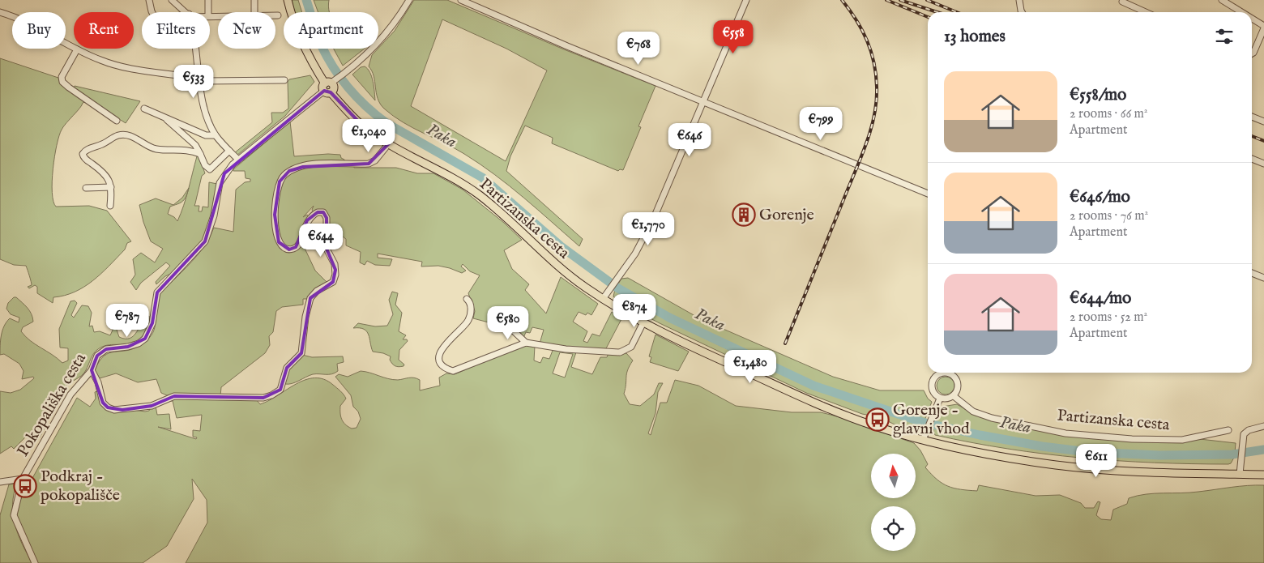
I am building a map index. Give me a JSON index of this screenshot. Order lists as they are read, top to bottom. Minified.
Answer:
{"streets":{"main road":["Partizanska cesta"],"street":["Pokopališka cesta"]},"water":["Paka"],"places":{"building":["Gorenje"],"bus stop":["Gorenje - glavni vhod","Podkraj - pokopališče"]},"north":"top","page":{"chip":["Buy","Rent","Filters","New","Apartment"],"heading":"13 homes","price":["€558","€768","€533","€799","€1,040","€646","€1,770","€644","€874","€787","€580","€1,480","€611"],"list":[{"name":"€558/mo","note":"2 rooms · 66 m² · Apartment"},{"name":"€646/mo","note":"2 rooms · 76 m² · Apartment"},{"name":"€644/mo","note":"2 rooms · 52 m² · Apartment"}]}}
